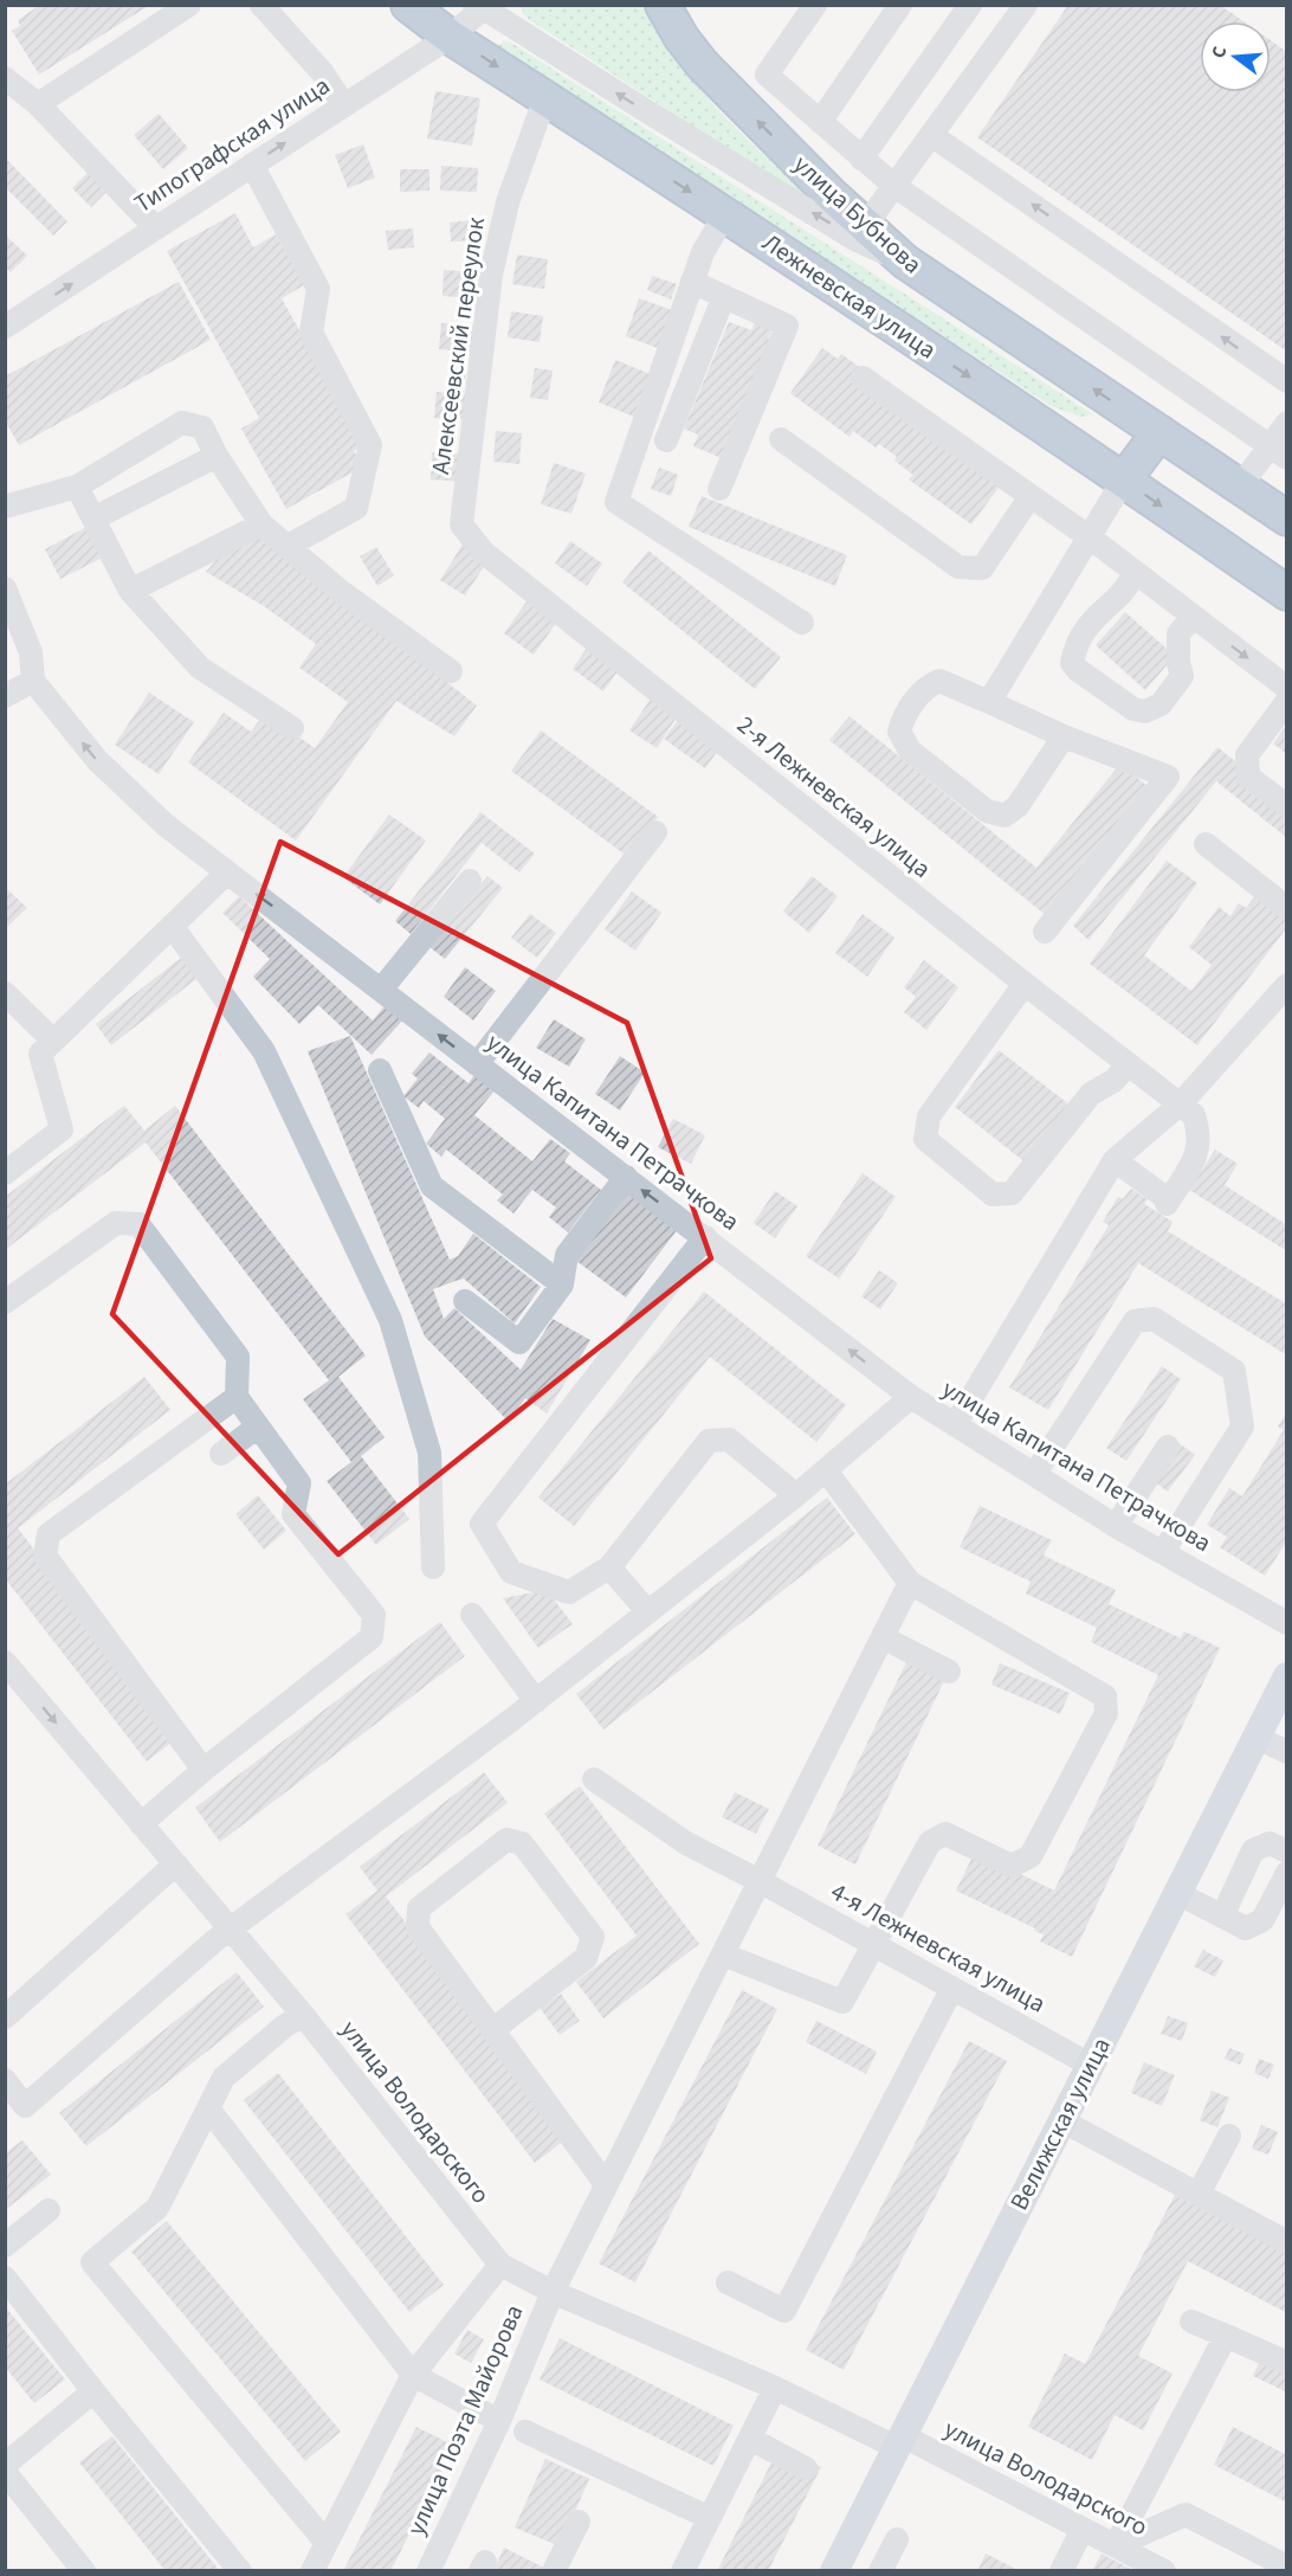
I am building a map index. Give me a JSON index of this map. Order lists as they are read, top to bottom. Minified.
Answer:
{"streets":{"highway":["улица Бубнова","Лежневская улица"],"main road":["Велижская улица"],"street":["Типографская улица","Алексеевский переулок","2-я Лежневская улица","улица Капитана Петрачкова","4-я Лежневская улица","улица Володарского","улица Поэта Майорова"]},"crossings":[["Типографская улица","Лежневская улица"],["улица Бубнова","Лежневская улица"],["Лежневская улица","Алексеевский переулок"],["Алексеевский переулок","2-я Лежневская улица"],["4-я Лежневская улица","Велижская улица"],["4-я Лежневская улица","улица Поэта Майорова"],["улица Володарского","Велижская улица"],["улица Володарского","улица Поэта Майорова"]],"one_way":["Типографская улица","улица Бубнова"],"north":"left"}
